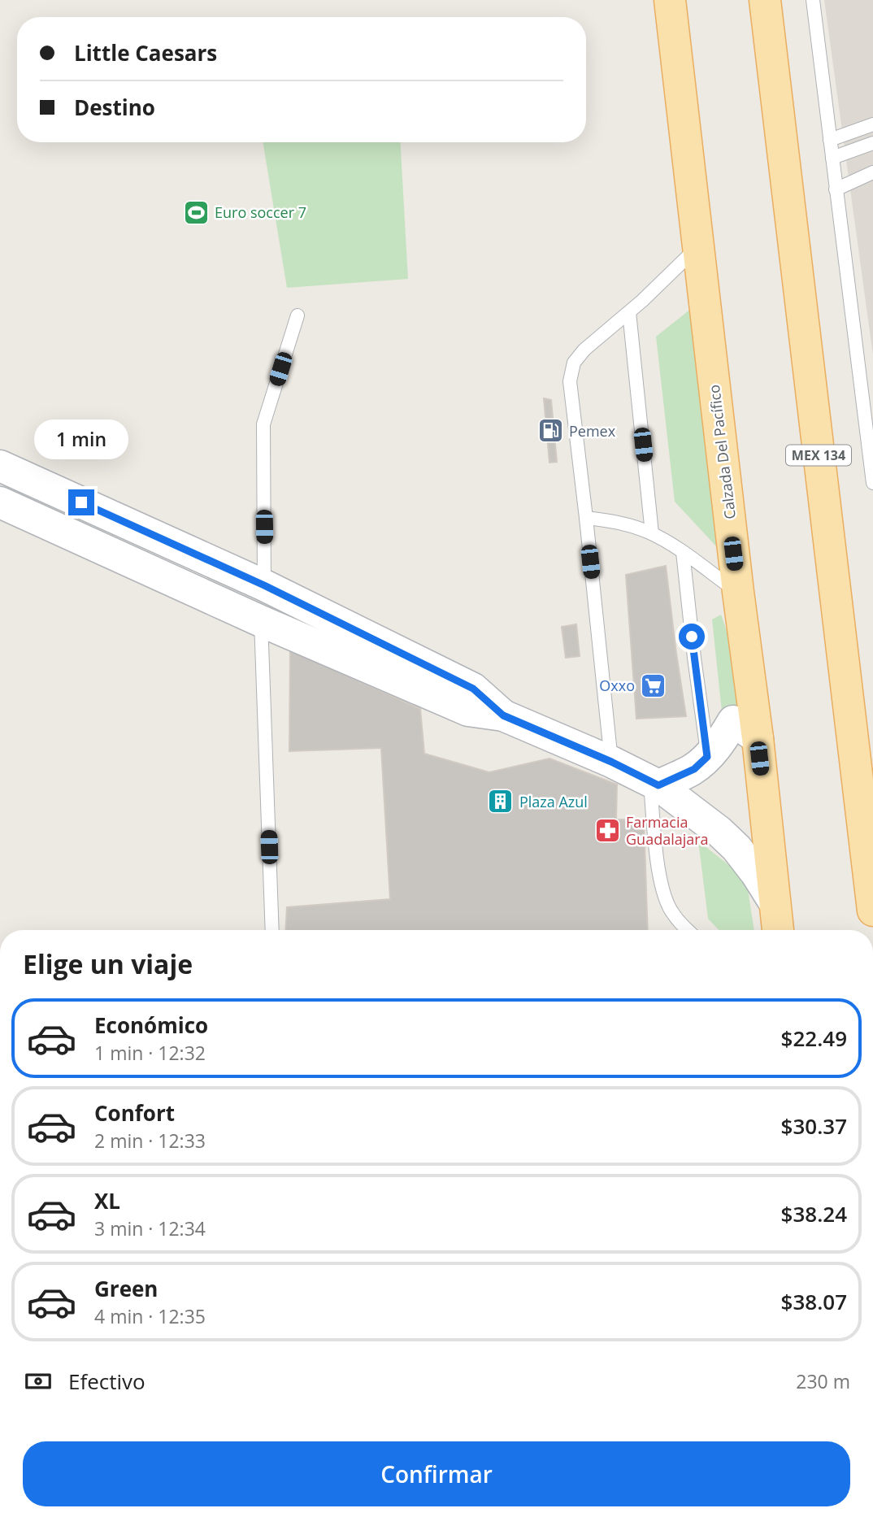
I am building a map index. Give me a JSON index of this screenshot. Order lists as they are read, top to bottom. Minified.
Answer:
{"streets":{"main road":["Calzada Del Pacífico","MEX 134"]},"places":{"sports":["Euro soccer 7"],"fuel station":["Pemex"],"supermarket":["Oxxo"],"building":["Plaza Azul"],"pharmacy":["Farmacia Guadalajara"]},"page":{"banner":["Little Caesars","Destino"],"bubble":"1 min","heading":"Elige un viaje","list":[{"name":"Económico","note":"1 min · 12:32","value":"$22.49"},{"name":"Confort","note":"2 min · 12:33","value":"$30.37"},{"name":"XL","note":"3 min · 12:34","value":"$38.24"},{"name":"Green","note":"4 min · 12:35","value":"$38.07"}],"pay":["Efectivo","230 m"],"buttons":"Confirmar"}}
